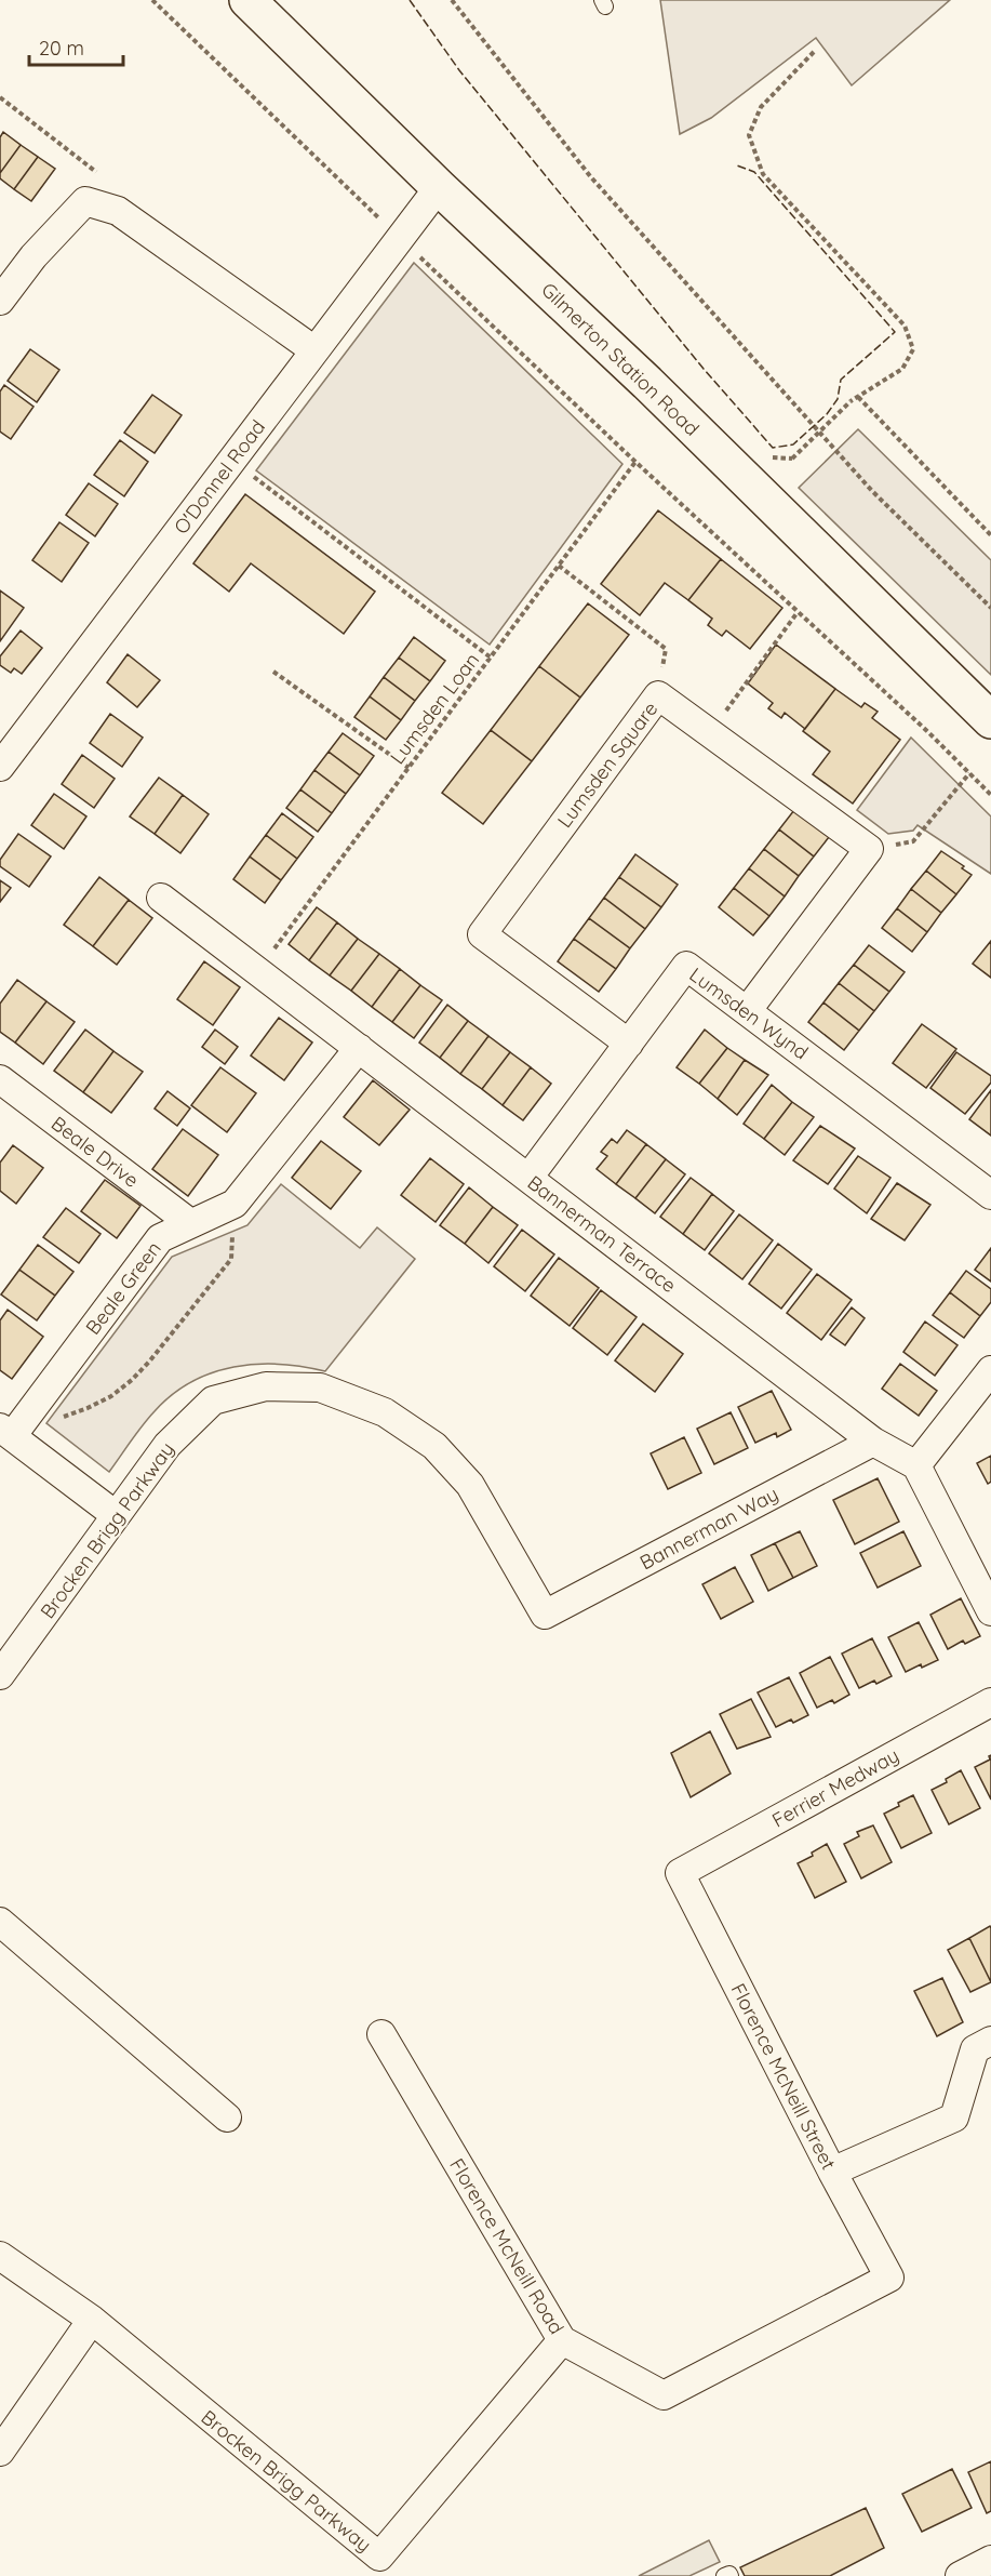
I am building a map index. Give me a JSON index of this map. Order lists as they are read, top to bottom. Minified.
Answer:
{"streets":{"street":["Gilmerton Station Road","O'Donnel Road","Lumsden Square","Lumsden Wynd","Beale Drive","Bannerman Terrace","Beale Green","Bannerman Way","Brocken Brigg Parkway","Ferrier Medway","Florence McNeill Street","Florence McNeill Road"],"path":["Lumsden Loan"]},"crossings":[["Gilmerton Station Road","O'Donnel Road"],["Lumsden Loan","Bannerman Terrace"],["Lumsden Square","Lumsden Wynd"],["Lumsden Wynd","Bannerman Terrace"],["Beale Drive","Beale Green"],["Bannerman Terrace","Beale Green"],["Bannerman Terrace","Bannerman Way"],["Bannerman Way","Brocken Brigg Parkway"],["Brocken Brigg Parkway","Florence McNeill Road"],["Ferrier Medway","Florence McNeill Street"],["Florence McNeill Street","Florence McNeill Road"]],"scale_bar":"20 m"}
